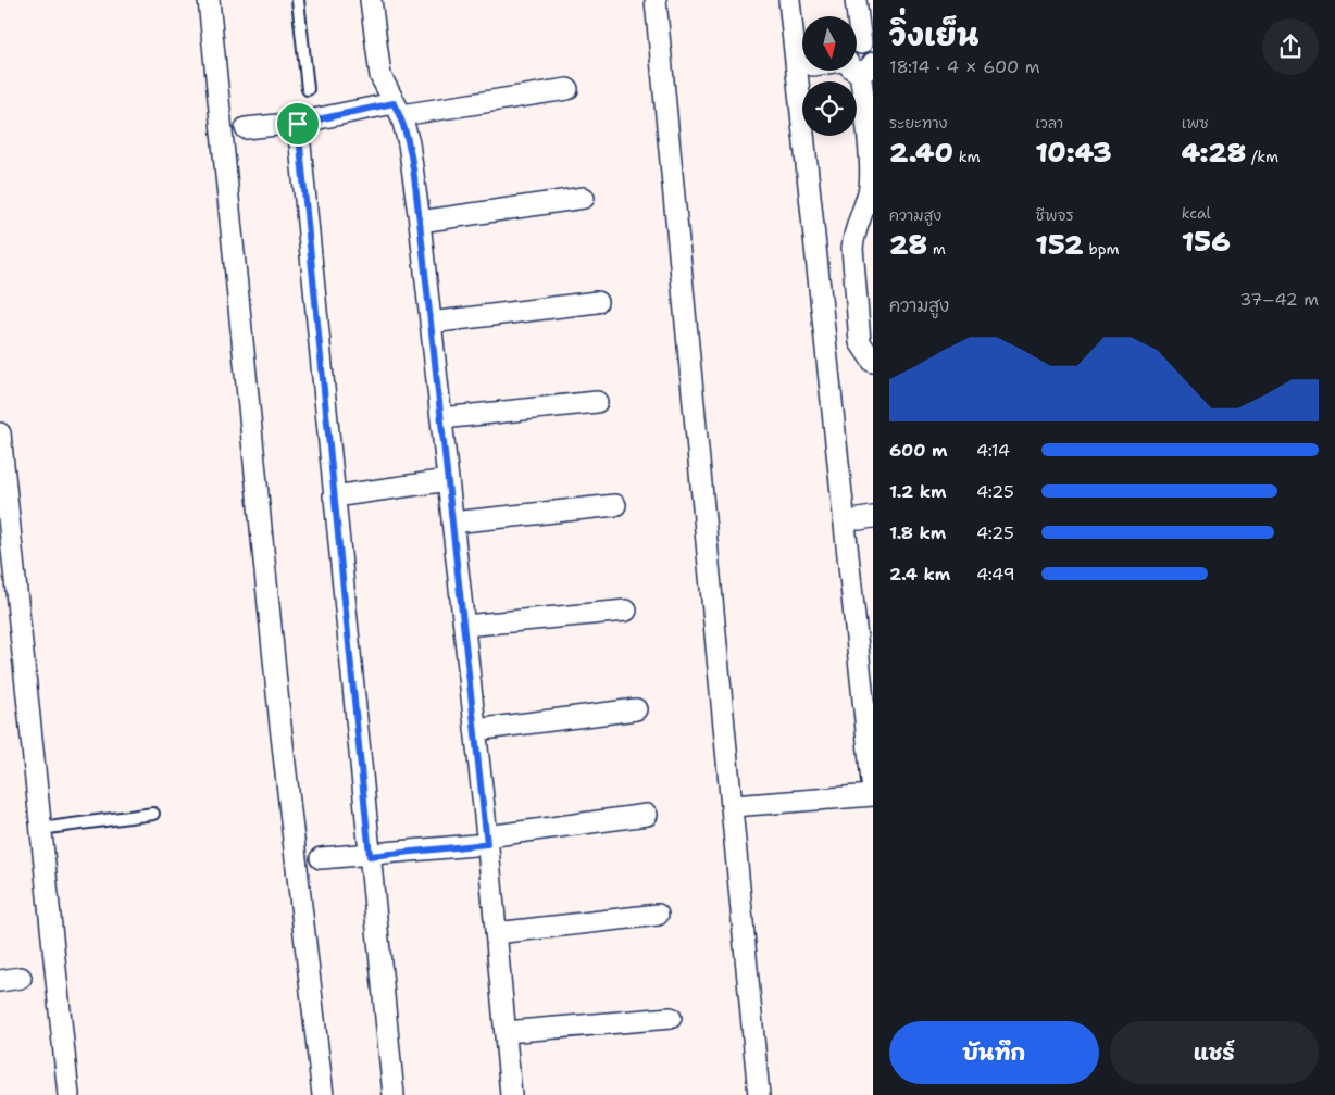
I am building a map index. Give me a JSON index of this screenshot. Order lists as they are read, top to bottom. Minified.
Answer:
{"north":"bottom","page":{"heading":["วิ่งเย็น","18:14 · 4 × 600 m"],"stats":[["ระยะทาง","2.40 km"],["เวลา","10:43"],["เพซ","4:28 /km"],["ความสูง","28 m"],["ชีพจร","152 bpm"],["kcal","156"]],"chart":["ความสูง","37–42 m"],"list":[{"name":"600 m","note":"4:14"},{"name":"1.2 km","note":"4:25"},{"name":"1.8 km","note":"4:25"},{"name":"2.4 km","note":"4:49"}],"buttons":["บันทึก","แชร์"]}}
